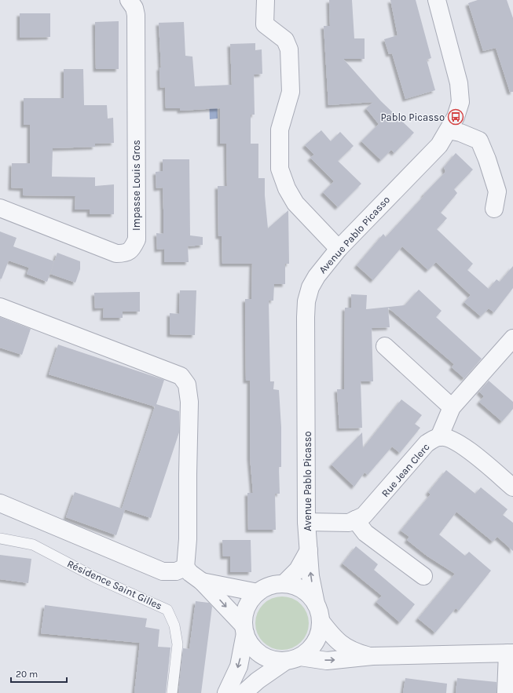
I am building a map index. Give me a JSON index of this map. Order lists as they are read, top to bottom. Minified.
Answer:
{"streets":{"street":["Impasse Louis Gros","Avenue Pablo Picasso","Rue Jean Clerc"],"lane":["Résidence Saint Gilles"]},"crossings":[["Avenue Pablo Picasso","Rue Jean Clerc"]],"places":{"bus stop":["Pablo Picasso"]},"scale_bar":"20 m"}
